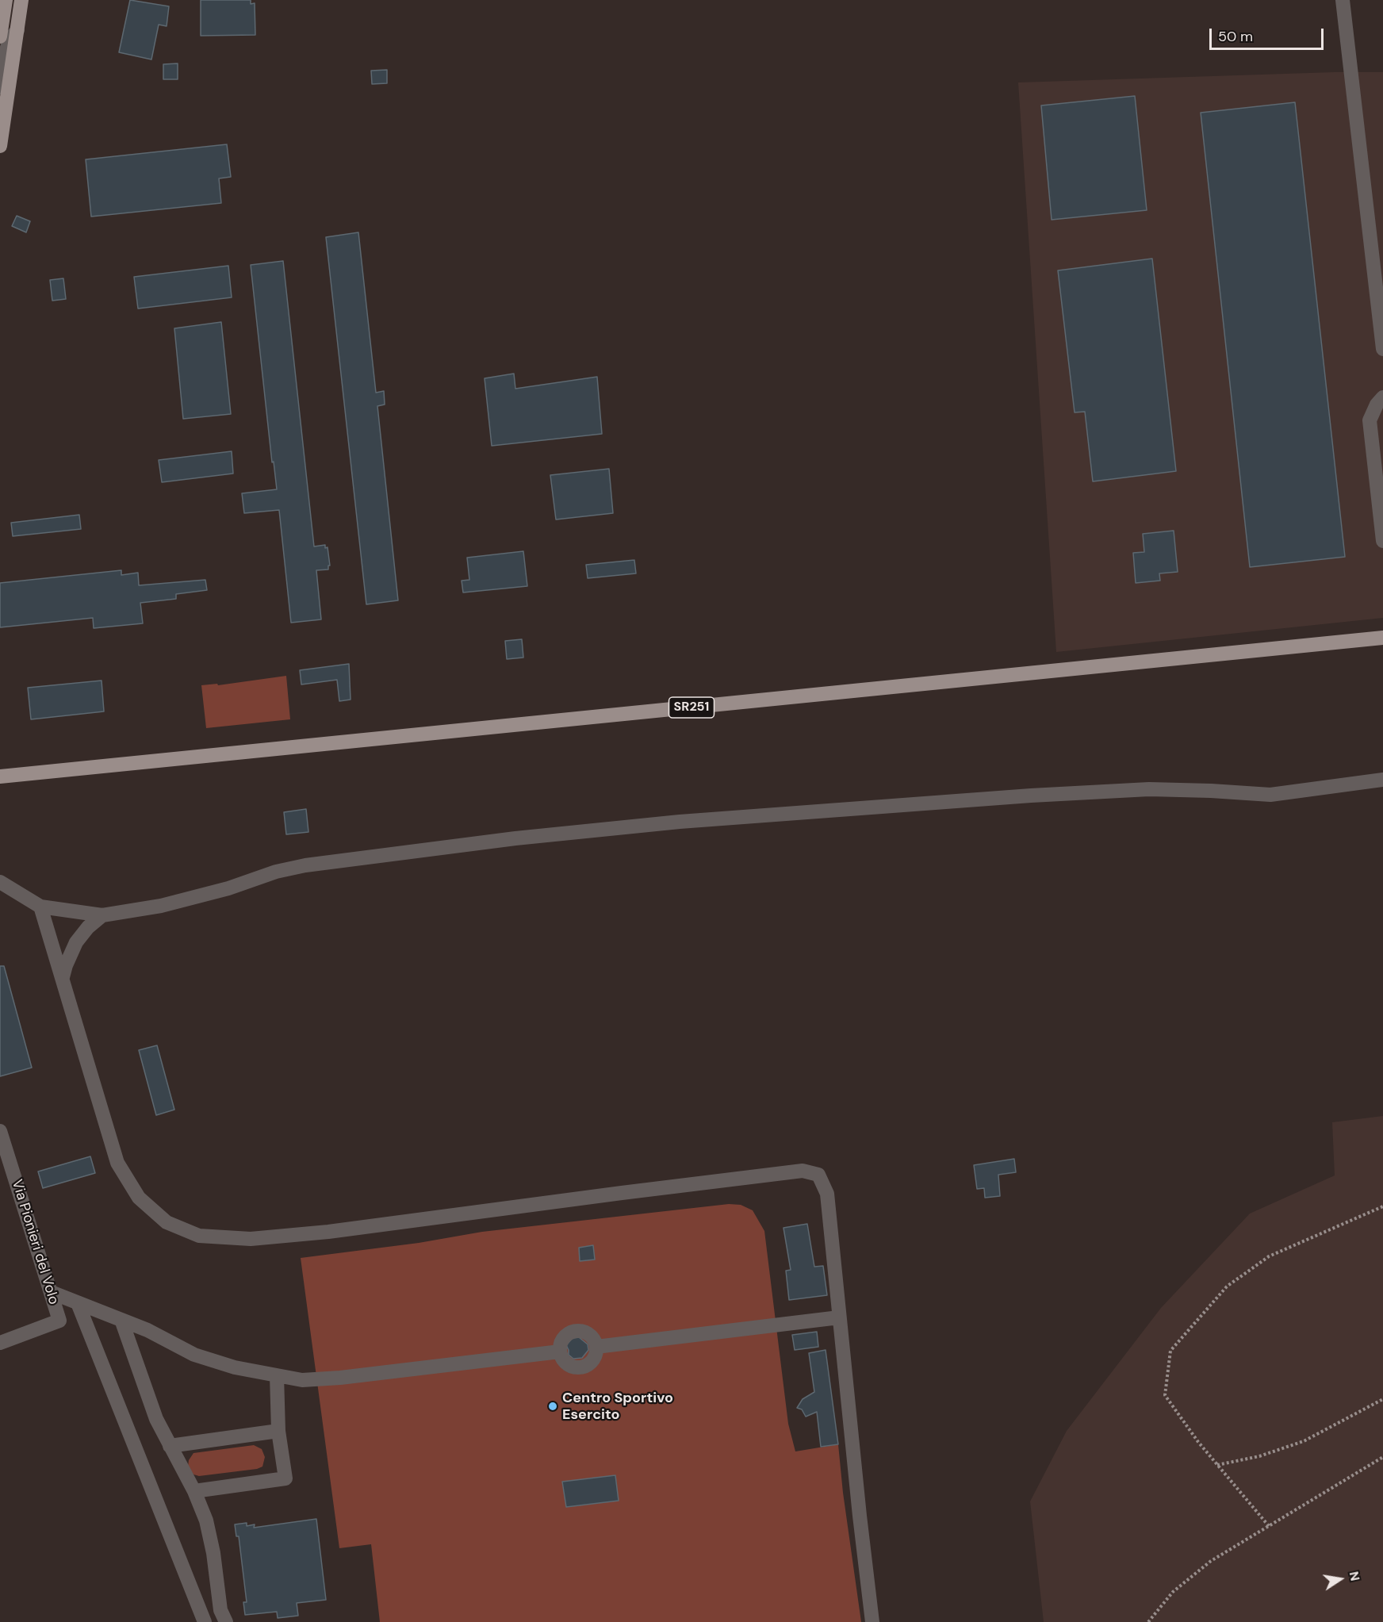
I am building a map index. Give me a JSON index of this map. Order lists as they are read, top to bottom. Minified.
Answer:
{"streets":{"main road":["SR251"],"street":["Via Pionieri del Volo"]},"places":["Centro Sportivo Esercito"],"scale_bar":"50 m","north":"right"}
